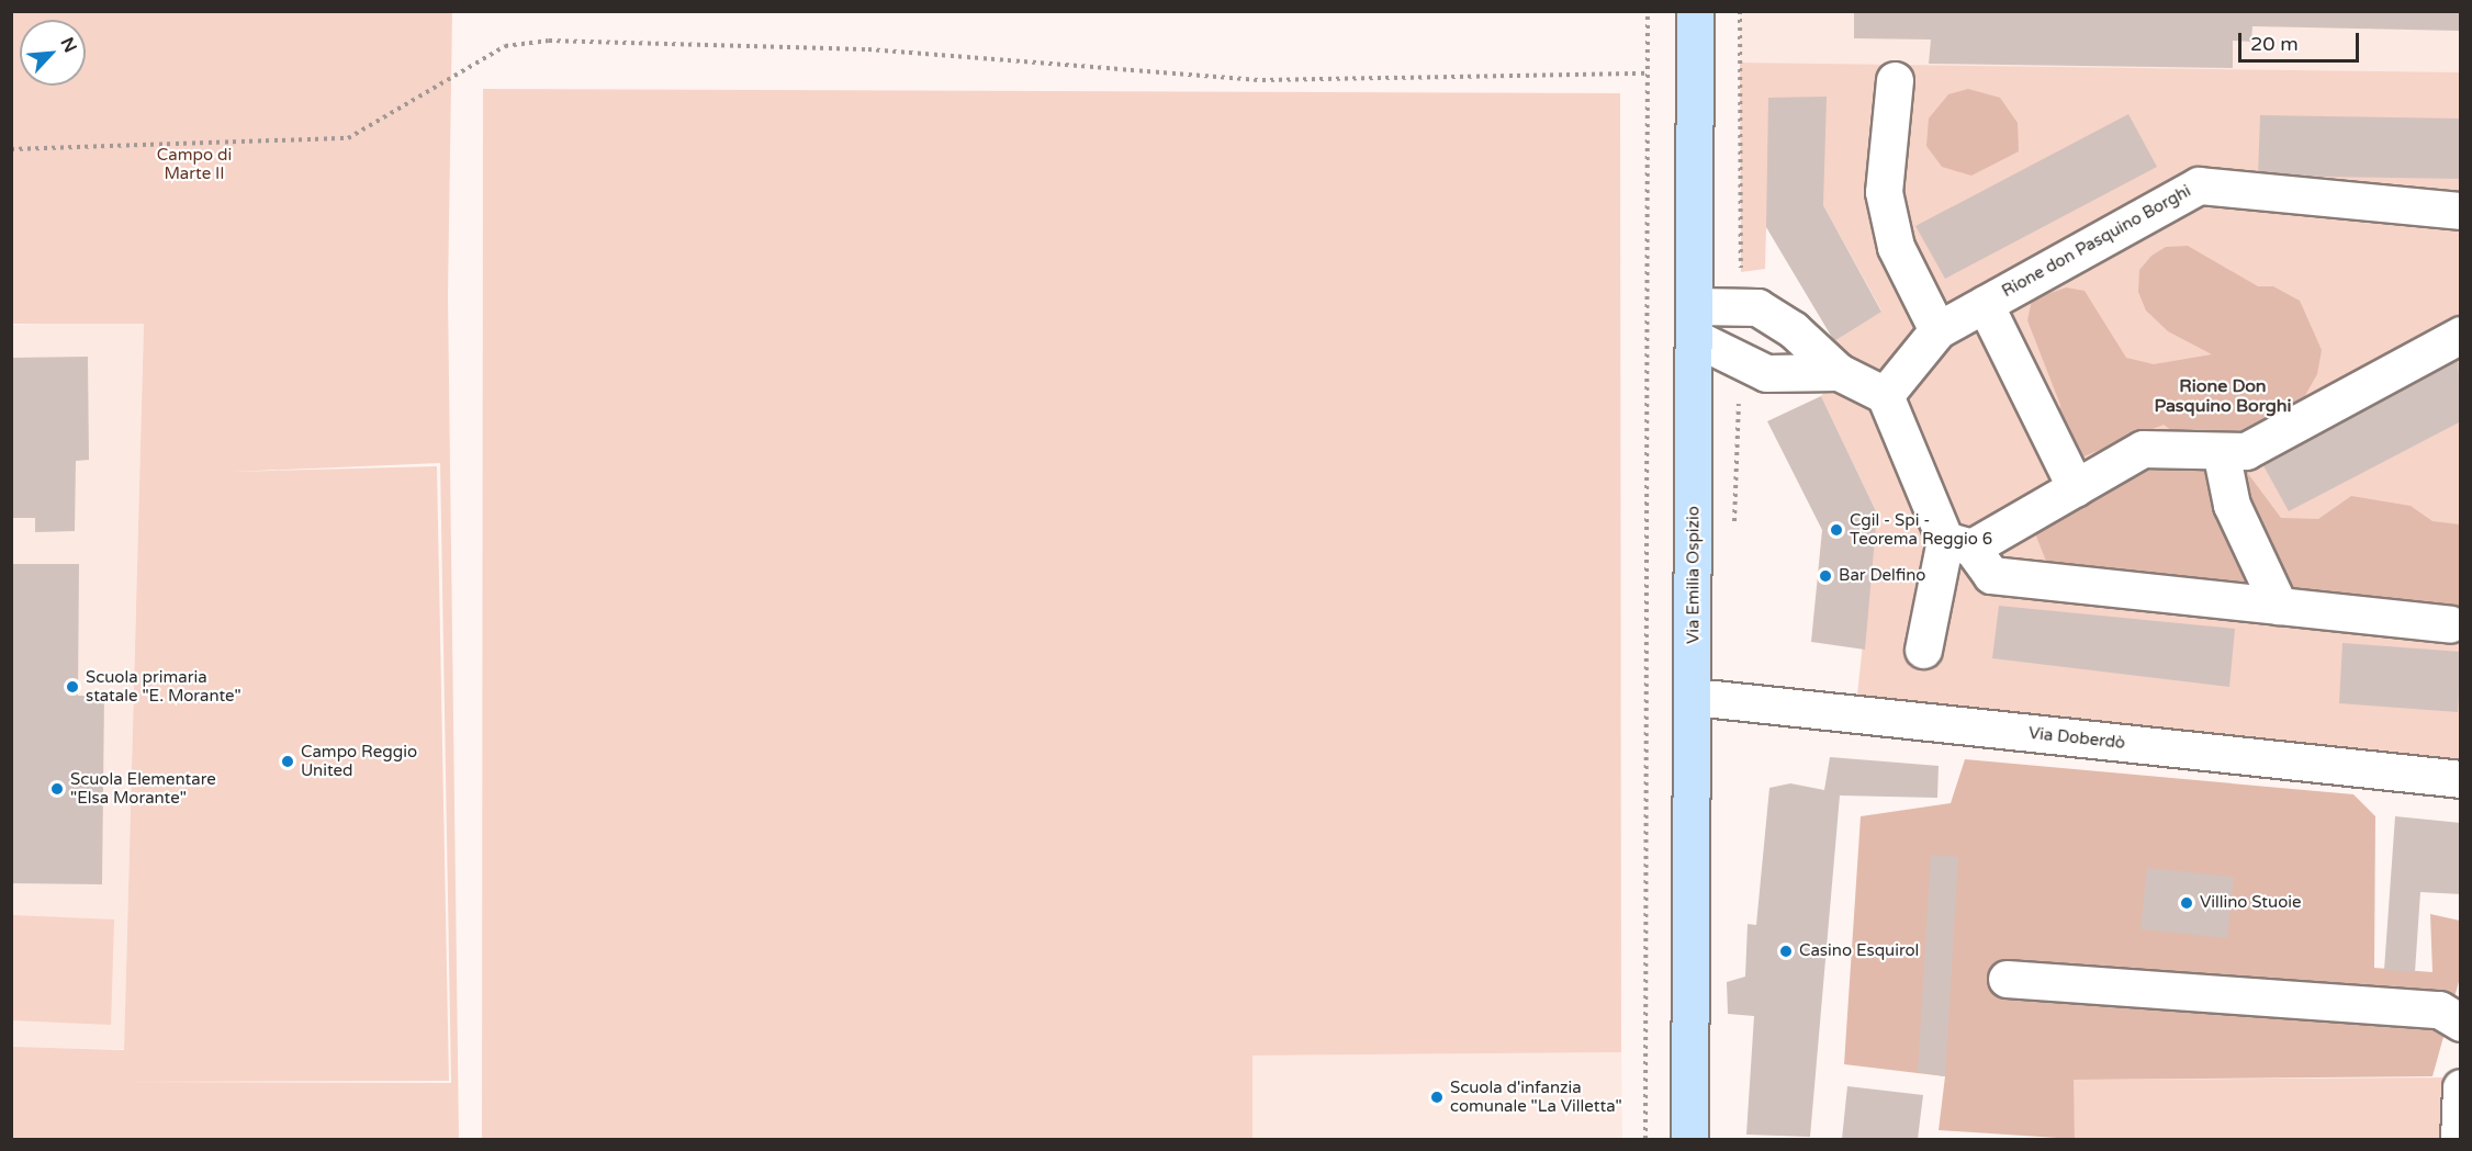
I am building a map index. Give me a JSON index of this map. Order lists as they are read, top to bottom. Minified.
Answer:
{"streets":{"main road":["Via Emilia Ospizio"],"street":["Rione don Pasquino Borghi","Via Doberdò"]},"crossings":[["Via Emilia Ospizio","Via Doberdò"]],"districts":["Rione Don Pasquino Borghi"],"parks":["Campo di Marte II"],"places":["Cgil - Spi - Teorema Reggio 6","Bar Delfino","Scuola primaria statale \"E. Morante\"","Campo Reggio United","Scuola Elementare \"Elsa Morante\"","Villino Stuoie","Casino Esquirol","Scuola d'infanzia comunale \"La Villetta\""],"scale_bar":"20 m","north":"top right"}
